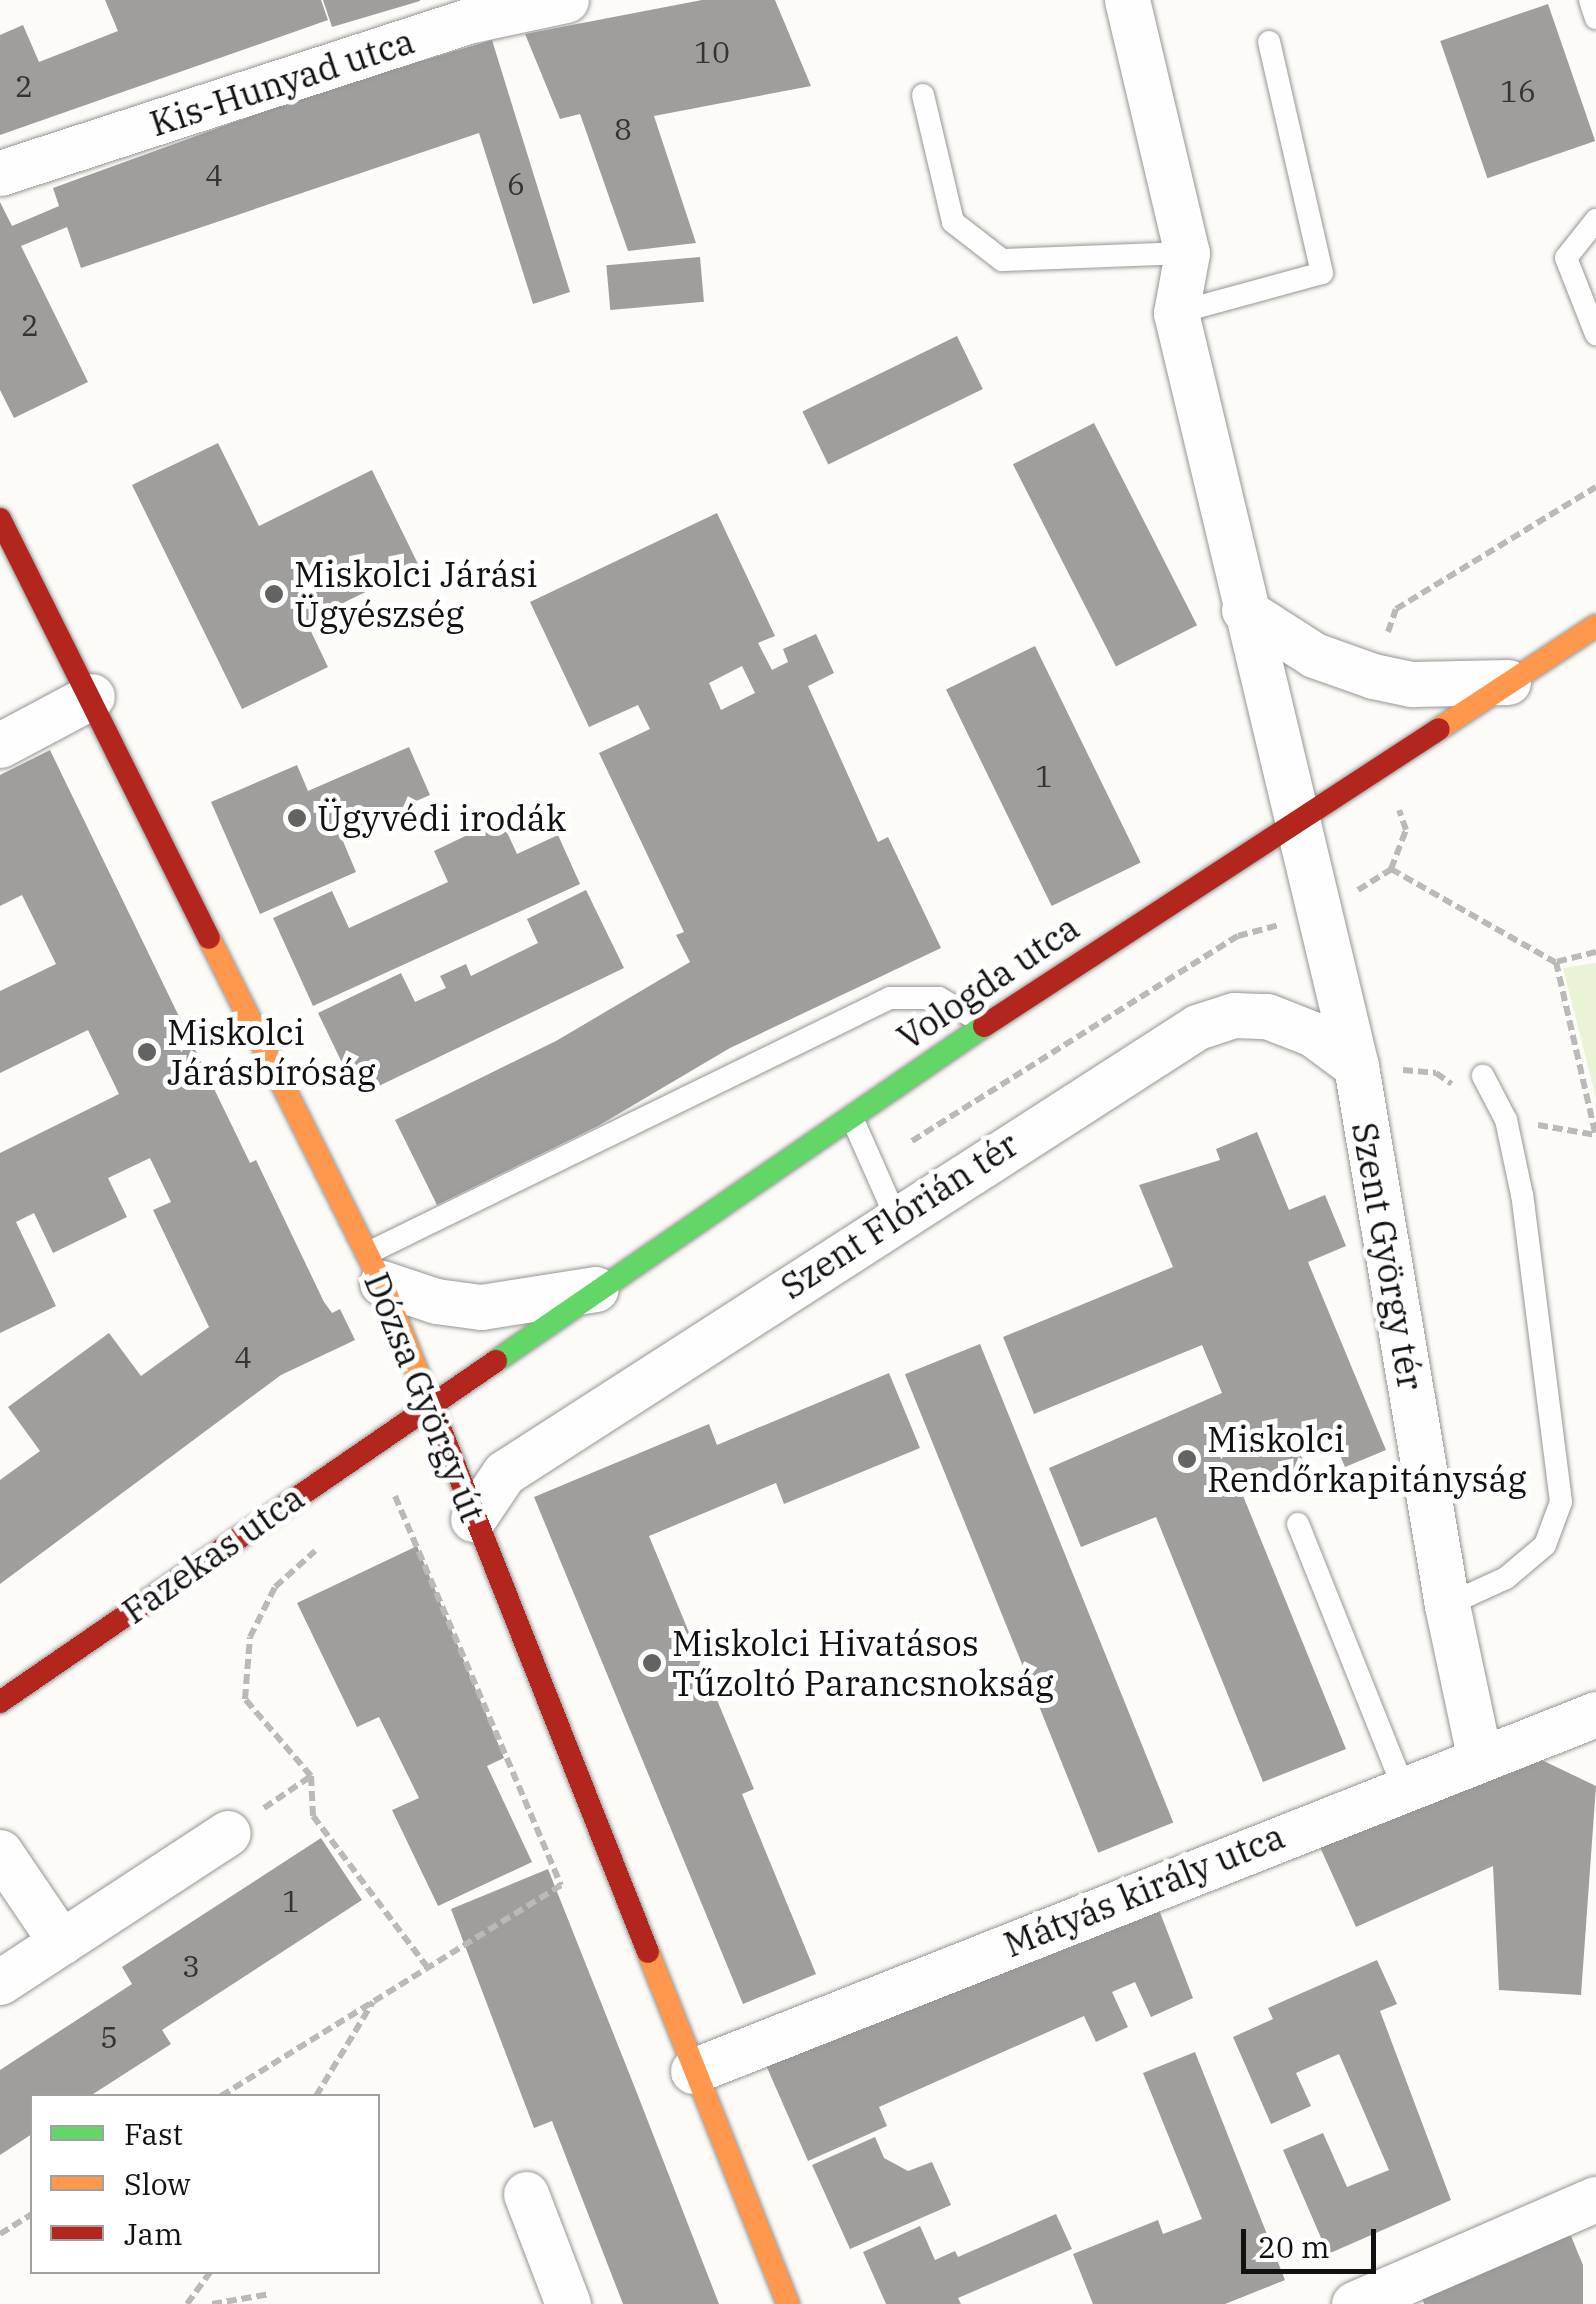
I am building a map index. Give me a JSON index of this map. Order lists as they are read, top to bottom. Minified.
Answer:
{"streets":{"street":["Kis-Hunyad utca","Vologda utca","Szent Flórián tér","Szent György tér","Dózsa György út","Fazekas utca","Mátyás király utca"]},"crossings":[["Vologda utca","Szent György tér"],["Vologda utca","Dózsa György út"],["Vologda utca","Fazekas utca"],["Szent Flórián tér","Szent György tér"],["Szent Flórián tér","Dózsa György út"],["Szent György tér","Mátyás király utca"],["Dózsa György út","Fazekas utca"],["Dózsa György út","Mátyás király utca"]],"places":["Miskolci Járási Ügyészség","Ügyvédi irodák","Miskolci Járásbíróság","Miskolci Rendőrkapitányság","Miskolci Hivatásos Tűzoltó Parancsnokság"],"house_numbers":["10","2","16","8","4","6","2","1","4","1","3","5"],"legend":["Fast","Slow","Jam"],"scale_bar":"20 m"}
